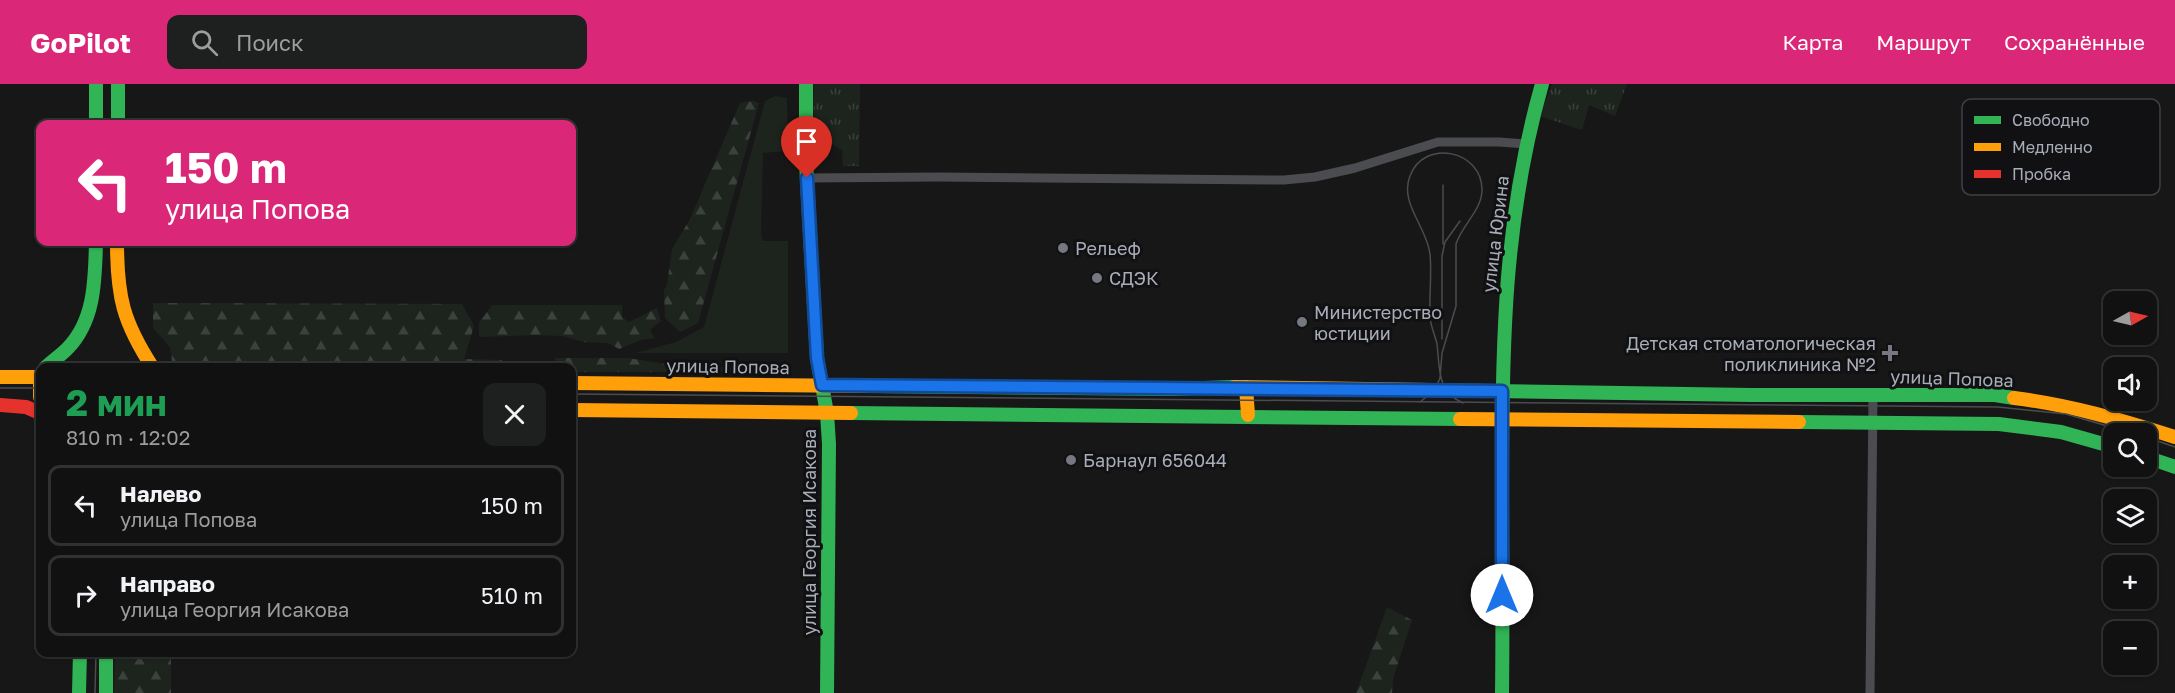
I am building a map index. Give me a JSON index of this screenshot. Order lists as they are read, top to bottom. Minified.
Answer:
{"streets":{"main road":["улица Юрина","улица Попова","улица Георгия Исакова"]},"crossings":[["улица Юрина","улица Попова"],["улица Попова","улица Георгия Исакова"]],"places":{"other":["Рельеф","СДЭК","Министерство юстиции","Барнаул 656044"],"health":["Детская стоматологическая поликлиника №2"]},"legend":["Свободно","Медленно","Пробка"],"north":"right","page":{"header":"GoPilot","search":"Поиск","nav":["Карта","Маршрут","Сохранённые"],"turn":["150 m","улица Попова"],"map_buttons":["+","−"],"heading":["2 мин","810 m · 12:02"],"list":[{"name":"Налево","note":"улица Попова","value":"150 m"},{"name":"Направо","note":"улица Георгия Исакова","value":"510 m"}]}}
